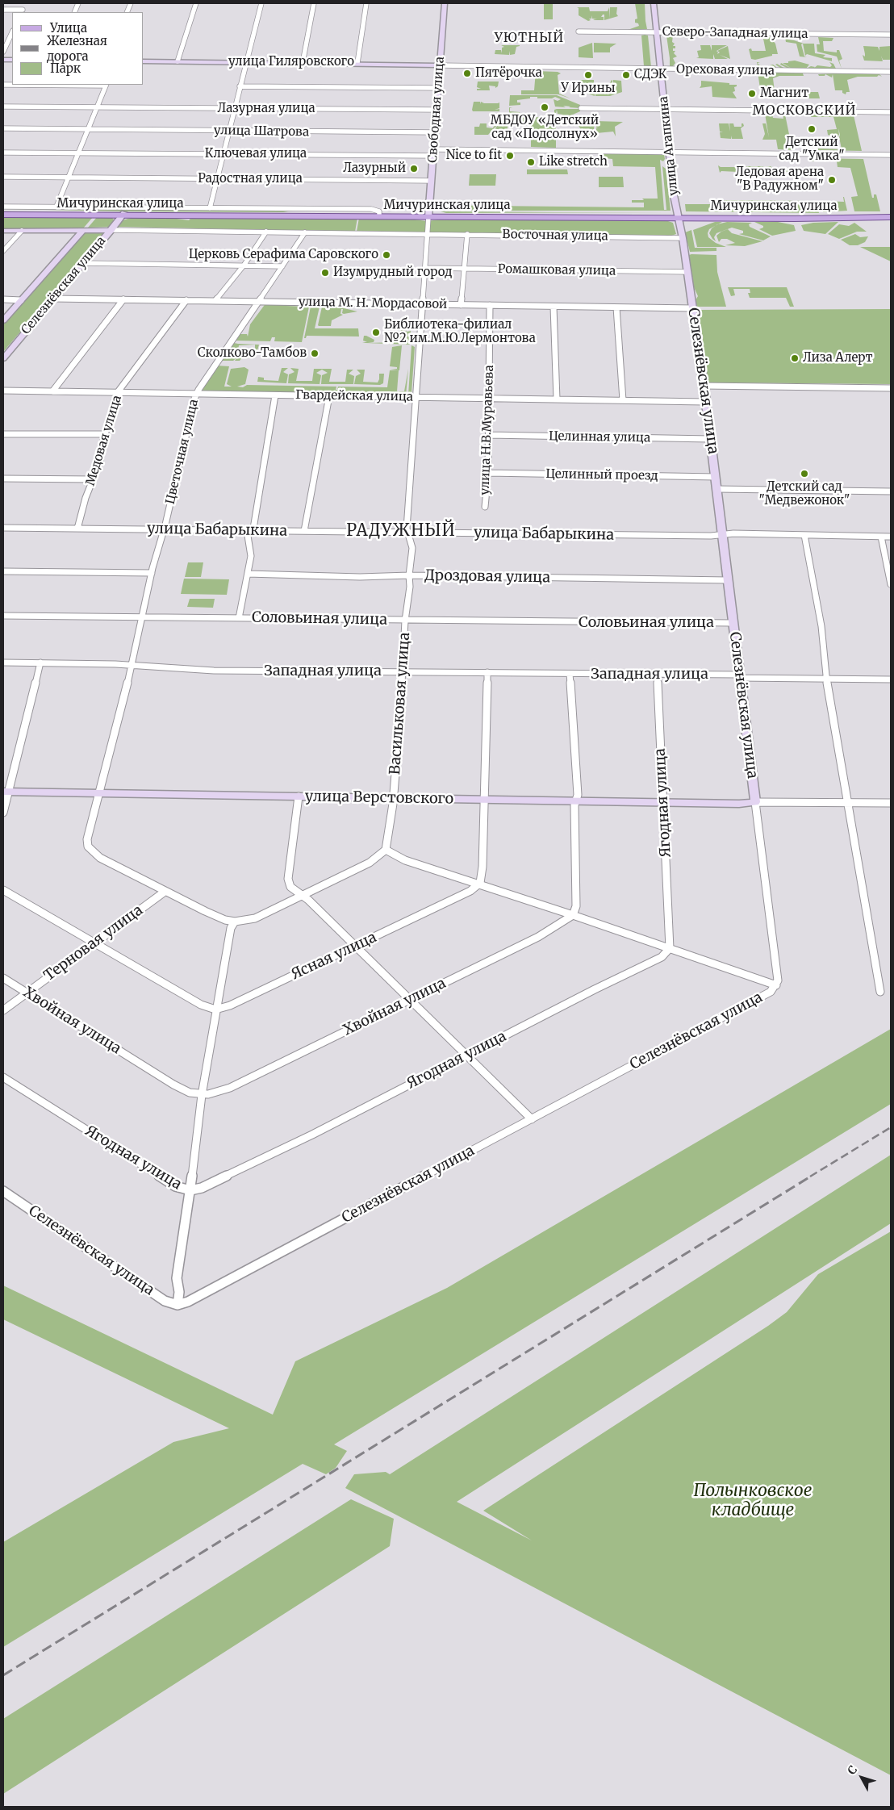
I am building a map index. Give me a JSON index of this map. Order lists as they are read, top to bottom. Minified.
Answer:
{"streets":{"main road":["Мичуринская улица"],"street":["Северо-Западная улица","улица Гиляровского","Ореховая улица","Лазурная улица","Свободная улица","улица Шатрова","улица Агапкина","Ключевая улица","Радостная улица","Восточная улица","Ромашковая улица","Селезнёвская улица","улица М. Н. Мордасовой","Гвардейская улица","улица Н.В.Муравьева","Целинная улица","Медовая улица","Цветочная улица","Целинный проезд","улица Бабарыкина","Дроздовая улица","Соловьиная улица","Западная улица","Васильковая улица","улица Верстовского","Ягодная улица","Терновая улица","Ясная улица","Хвойная улица"]},"crossings":[["Северо-Западная улица","улица Агапкина"],["улица Гиляровского","Ореховая улица"],["улица Гиляровского","Свободная улица"],["Ореховая улица","Свободная улица"],["Ореховая улица","улица Агапкина"],["Лазурная улица","Свободная улица"],["Свободная улица","улица Шатрова"],["Свободная улица","Ключевая улица"],["Свободная улица","Радостная улица"],["Свободная улица","Мичуринская улица"],["Свободная улица","Васильковая улица"],["улица Агапкина","Мичуринская улица"],["улица Агапкина","Селезнёвская улица"],["Мичуринская улица","Селезнёвская улица"],["Мичуринская улица","Васильковая улица"],["Восточная улица","Селезнёвская улица"],["Восточная улица","Васильковая улица"],["Ромашковая улица","Селезнёвская улица"],["Ромашковая улица","Васильковая улица"],["Селезнёвская улица","улица М. Н. Мордасовой"],["Селезнёвская улица","Гвардейская улица"],["Селезнёвская улица","Целинная улица"],["Селезнёвская улица","Целинный проезд"],["Селезнёвская улица","улица Бабарыкина"],["Селезнёвская улица","Дроздовая улица"],["Селезнёвская улица","Соловьиная улица"],["Селезнёвская улица","Западная улица"],["Селезнёвская улица","улица Верстовского"],["улица М. Н. Мордасовой","улица Н.В.Муравьева"],["улица М. Н. Мордасовой","Медовая улица"],["улица М. Н. Мордасовой","Цветочная улица"],["улица М. Н. Мордасовой","Васильковая улица"],["Гвардейская улица","улица Н.В.Муравьева"],["Гвардейская улица","Медовая улица"],["Гвардейская улица","Цветочная улица"],["Гвардейская улица","Васильковая улица"],["улица Н.В.Муравьева","Целинная улица"],["улица Н.В.Муравьева","Целинный проезд"],["Медовая улица","улица Бабарыкина"],["Цветочная улица","улица Бабарыкина"],["Цветочная улица","Соловьиная улица"],["Цветочная улица","Западная улица"],["Цветочная улица","улица Верстовского"],["улица Бабарыкина","Васильковая улица"],["Дроздовая улица","Васильковая улица"],["Соловьиная улица","Васильковая улица"],["Западная улица","Васильковая улица"],["Западная улица","Ягодная улица"],["Васильковая улица","улица Верстовского"],["улица Верстовского","Ягодная улица"],["Терновая улица","Хвойная улица"]],"districts":["УЮТНЫЙ","МОСКОВСКИЙ","РАДУЖНЫЙ"],"parks":["Полынковское кладбище"],"places":["Пятёрочка","У Ирины","СДЭК","Магнит","МБДОУ «Детский сад «Подсолнух»","Детский сад \"Умка\"","Nice to fit","Like stretch","Лазурный","Ледовая арена \"В Радужном\"","Церковь Серафима Саровского","Изумрудный город","Библиотека-филиал №2 им.М.Ю.Лермонтова","Сколково-Тамбов","Лиза Алерт","Детский сад \"Медвежонок\""],"legend":["Улица","Железная дорога","Парк"],"north":"top left"}
